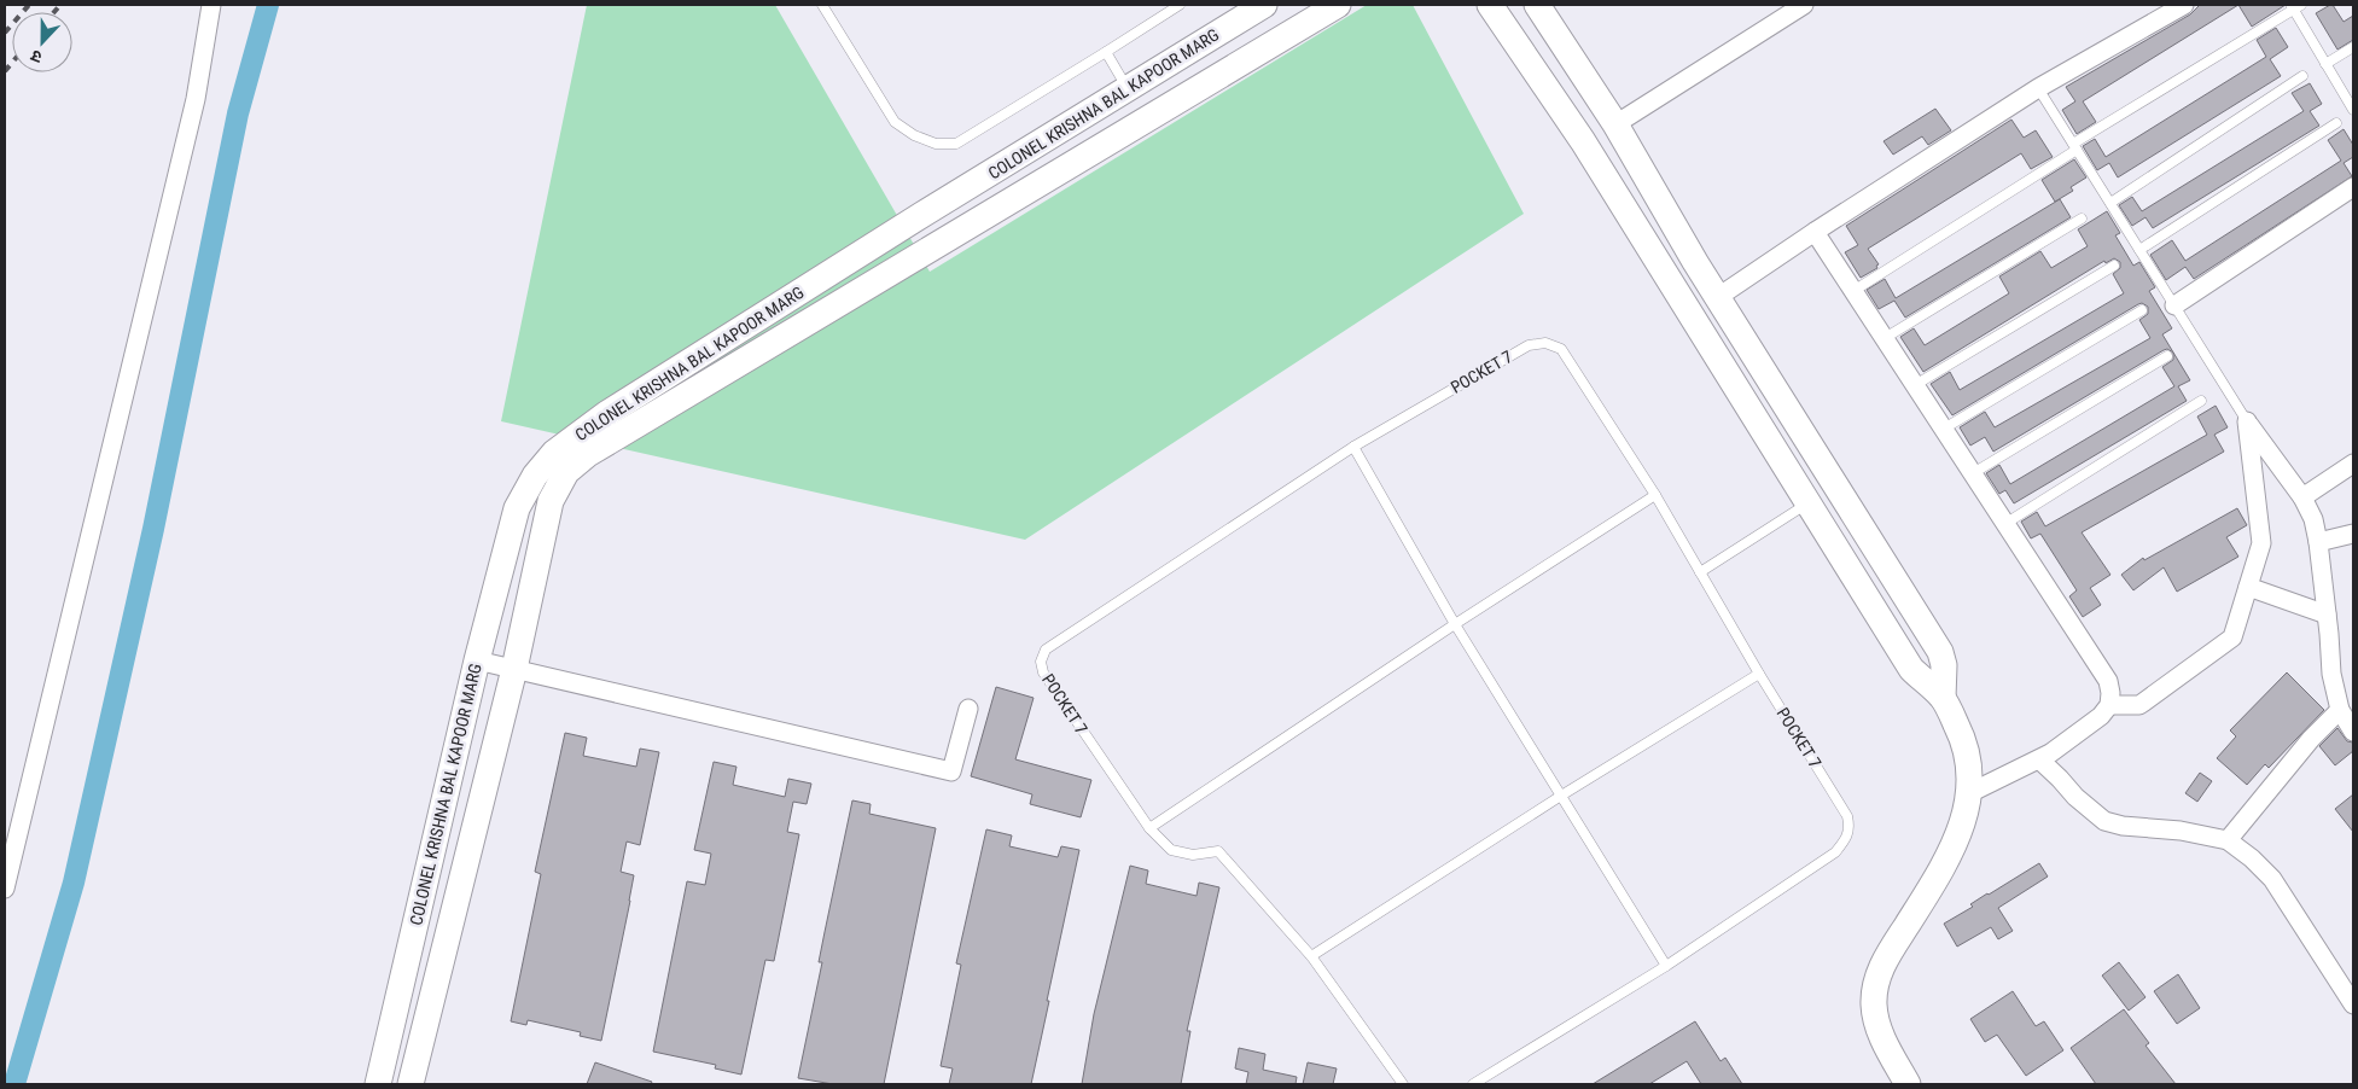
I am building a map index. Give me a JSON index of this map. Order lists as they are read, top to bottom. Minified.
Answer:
{"streets":{"street":["COLONEL KRISHNA BAL KAPOOR MARG"],"lane":["POCKET 7"]},"north":"bottom"}
